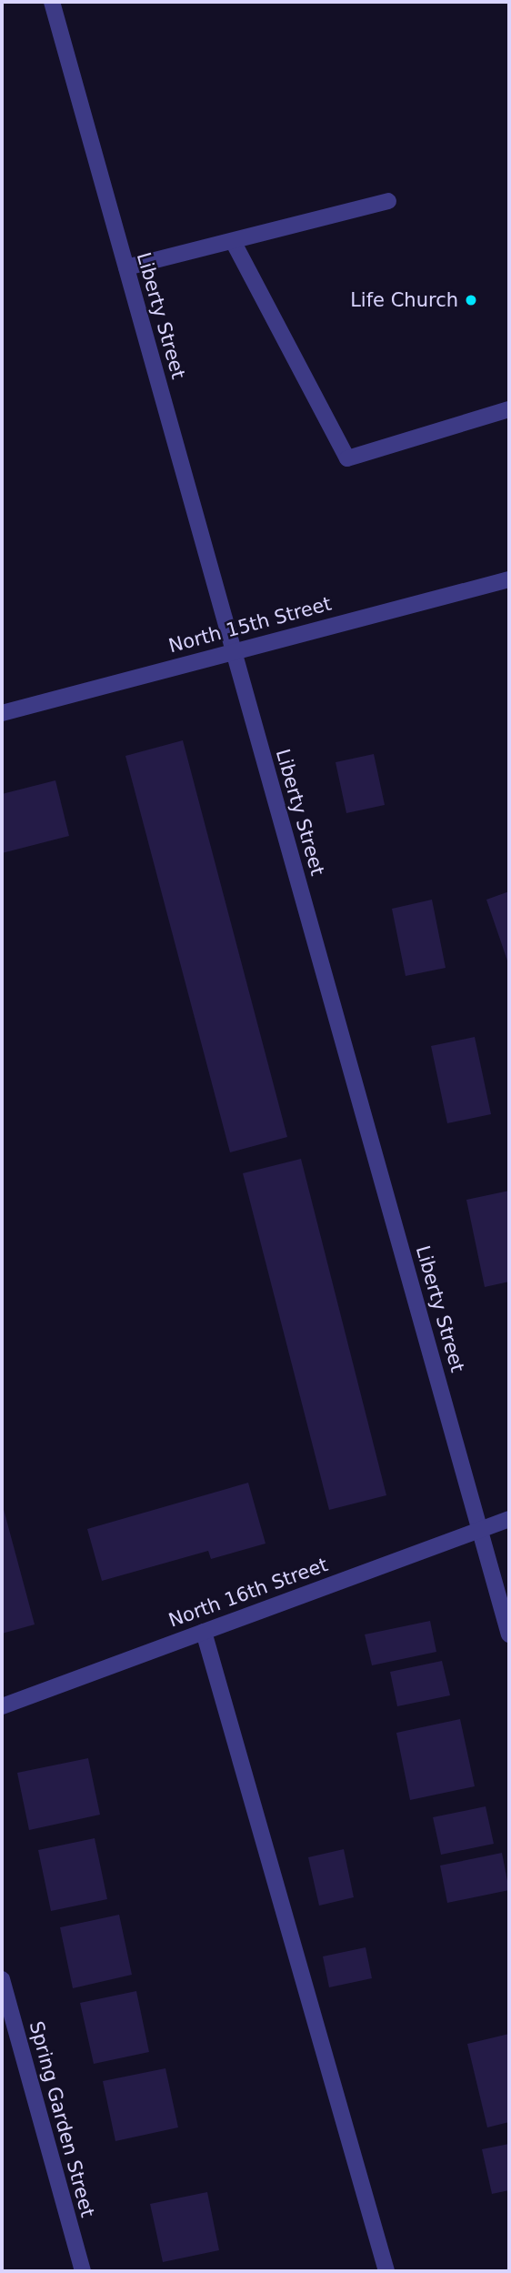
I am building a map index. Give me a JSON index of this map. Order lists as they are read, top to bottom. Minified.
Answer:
{"streets":{"street":["Liberty Street","North 15th Street","North 16th Street","Spring Garden Street"]},"crossings":[["Liberty Street","North 15th Street"],["Liberty Street","North 16th Street"]],"places":["Life Church"]}
